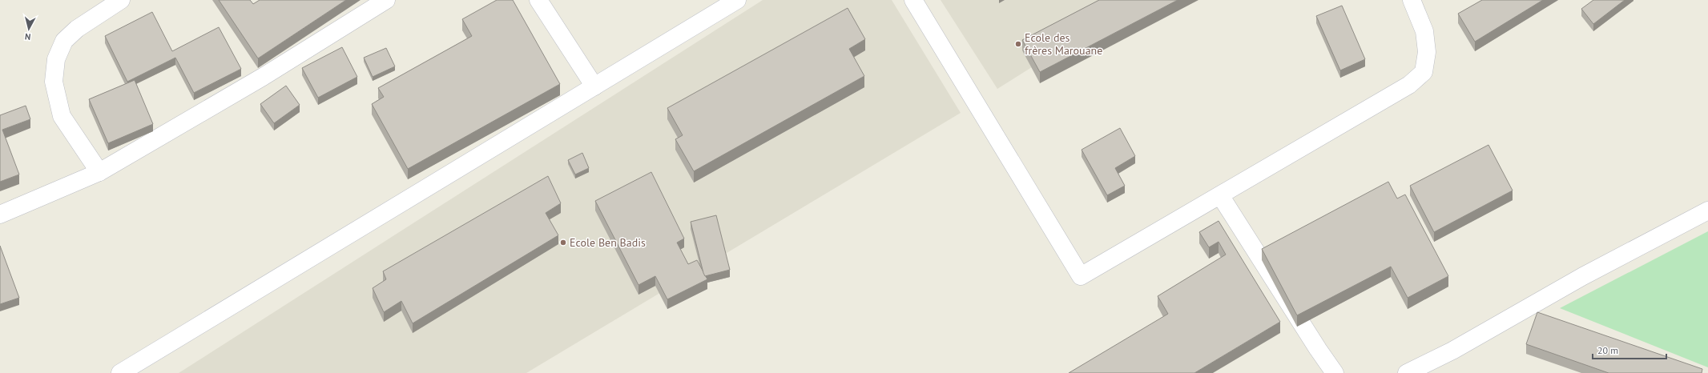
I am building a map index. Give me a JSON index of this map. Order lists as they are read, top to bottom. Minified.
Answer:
{"places":["Ecole des frères Marouane","Ecole Ben Badis"],"scale_bar":"20 m","north":"bottom"}
